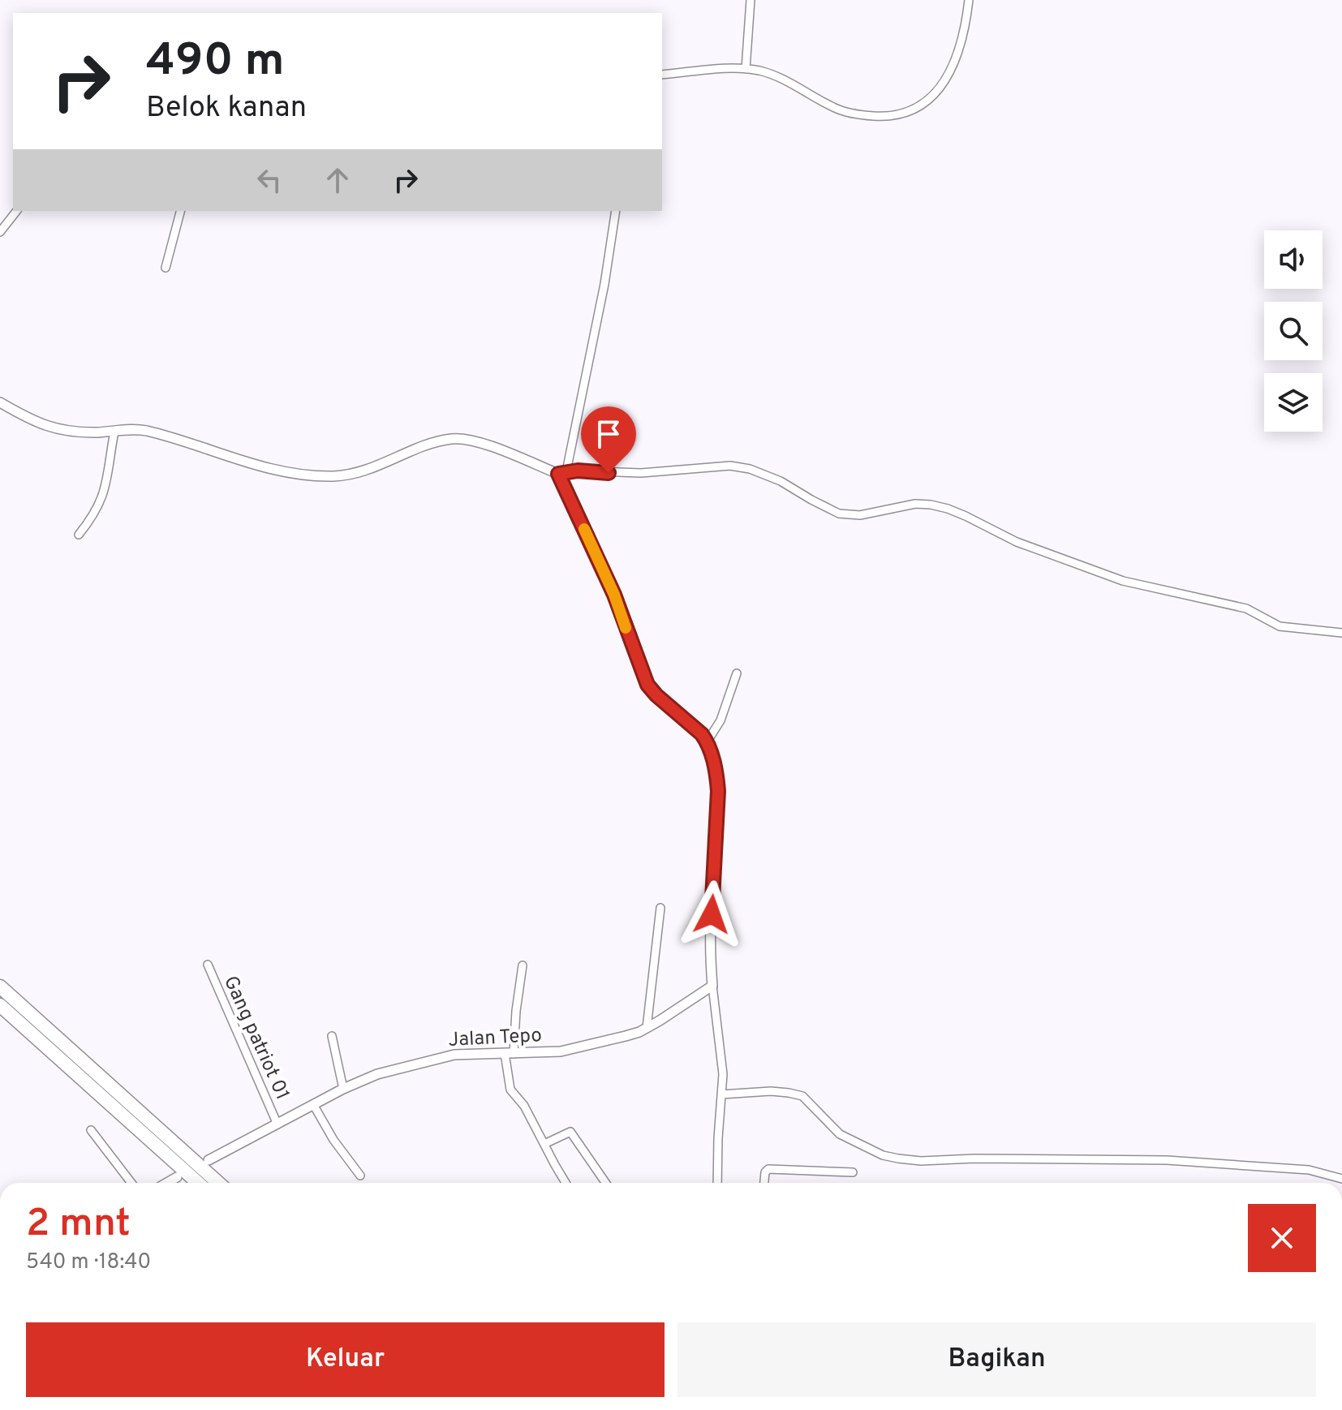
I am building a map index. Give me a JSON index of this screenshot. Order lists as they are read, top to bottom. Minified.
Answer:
{"streets":{"street":["Jalan Tepo","Gang patriot 01"]},"crossings":[["Jalan Tepo","Gang patriot 01"]],"page":{"turn":["490 m","Belok kanan"],"heading":["2 mnt","540 m · 18:40"],"buttons":["Keluar","Bagikan"]}}
